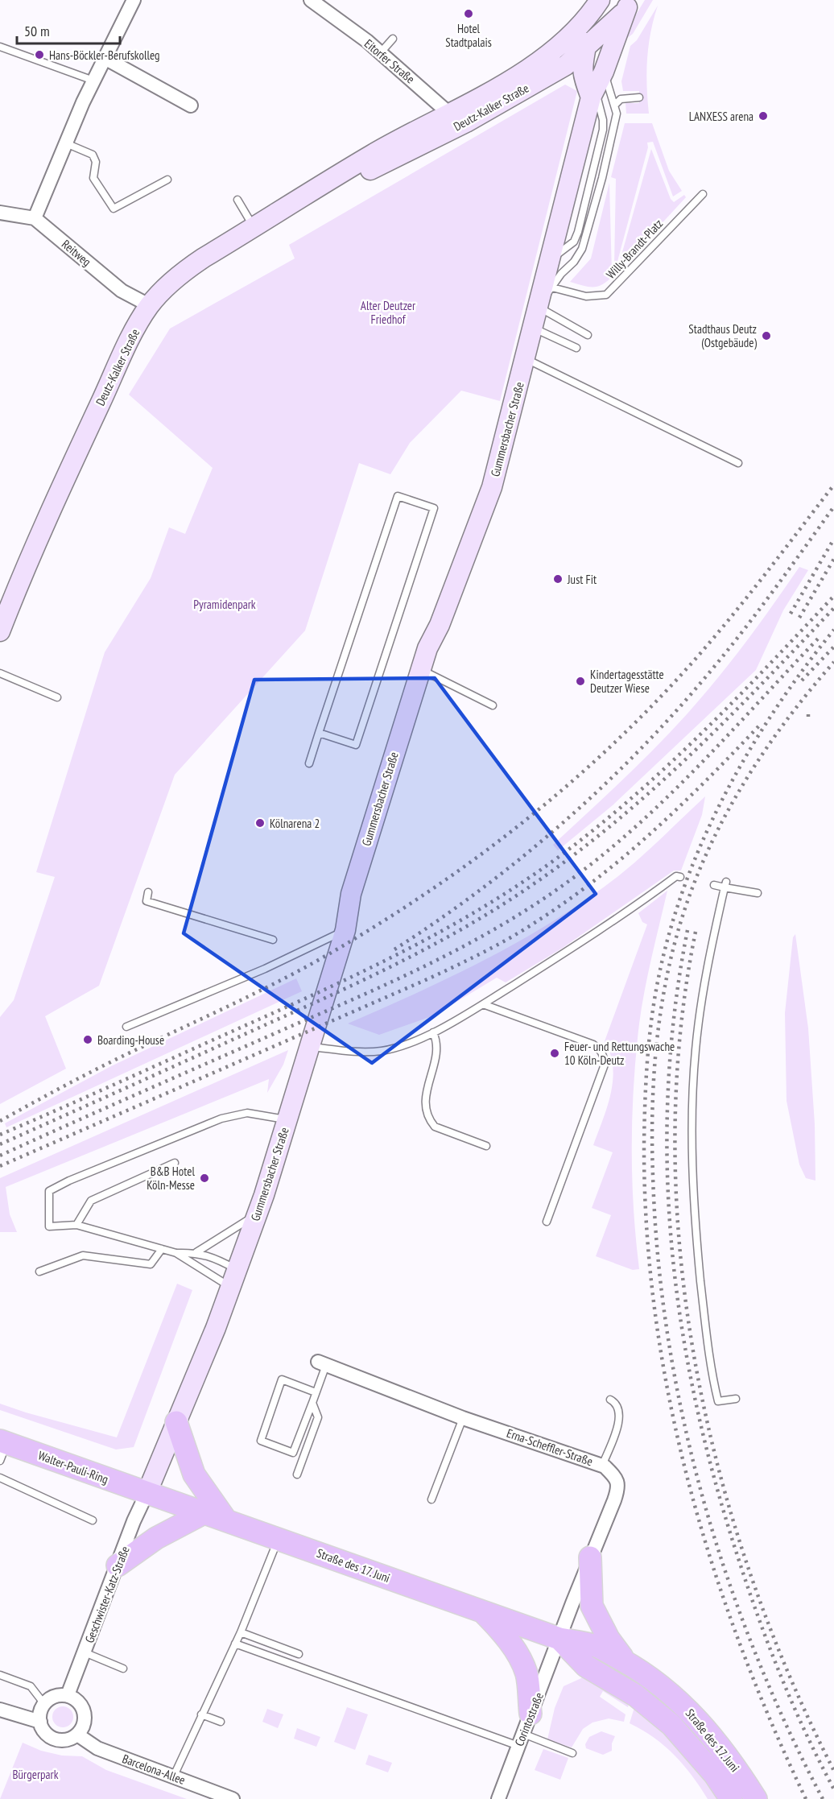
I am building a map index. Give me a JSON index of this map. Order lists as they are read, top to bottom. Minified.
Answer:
{"streets":{"main road":["Walter-Pauli-Ring","Straße des 17. Juni"],"street":["Eitorfer Straße","Deutz-Kalker Straße","Reitweg","Gummersbacher Straße","Erna-Scheffler-Straße","Geschwister-Katz-Straße","Corintostraße","Barcelona-Allee"],"lane":["Willy-Brandt-Platz"]},"crossings":[["Eitorfer Straße","Deutz-Kalker Straße"],["Deutz-Kalker Straße","Reitweg"],["Deutz-Kalker Straße","Gummersbacher Straße"],["Willy-Brandt-Platz","Gummersbacher Straße"],["Gummersbacher Straße","Walter-Pauli-Ring"],["Gummersbacher Straße","Straße des 17. Juni"],["Gummersbacher Straße","Geschwister-Katz-Straße"],["Erna-Scheffler-Straße","Straße des 17. Juni"],["Erna-Scheffler-Straße","Corintostraße"],["Walter-Pauli-Ring","Straße des 17. Juni"],["Walter-Pauli-Ring","Geschwister-Katz-Straße"],["Straße des 17. Juni","Geschwister-Katz-Straße"],["Straße des 17. Juni","Corintostraße"],["Geschwister-Katz-Straße","Barcelona-Allee"]],"parks":["Alter Deutzer Friedhof","Pyramidenpark","Bürgerpark"],"places":["Hotel Stadtpalais","Hans-Böckler-Berufskolleg","LANXESS arena","Stadthaus Deutz (Ostgebäude)","Just Fit","Kindertagesstätte Deutzer Wiese","Kölnarena 2","Boarding-House","Feuer- und Rettungswache 10 Köln-Deutz","B&B Hotel Köln-Messe"],"scale_bar":"50 m"}
